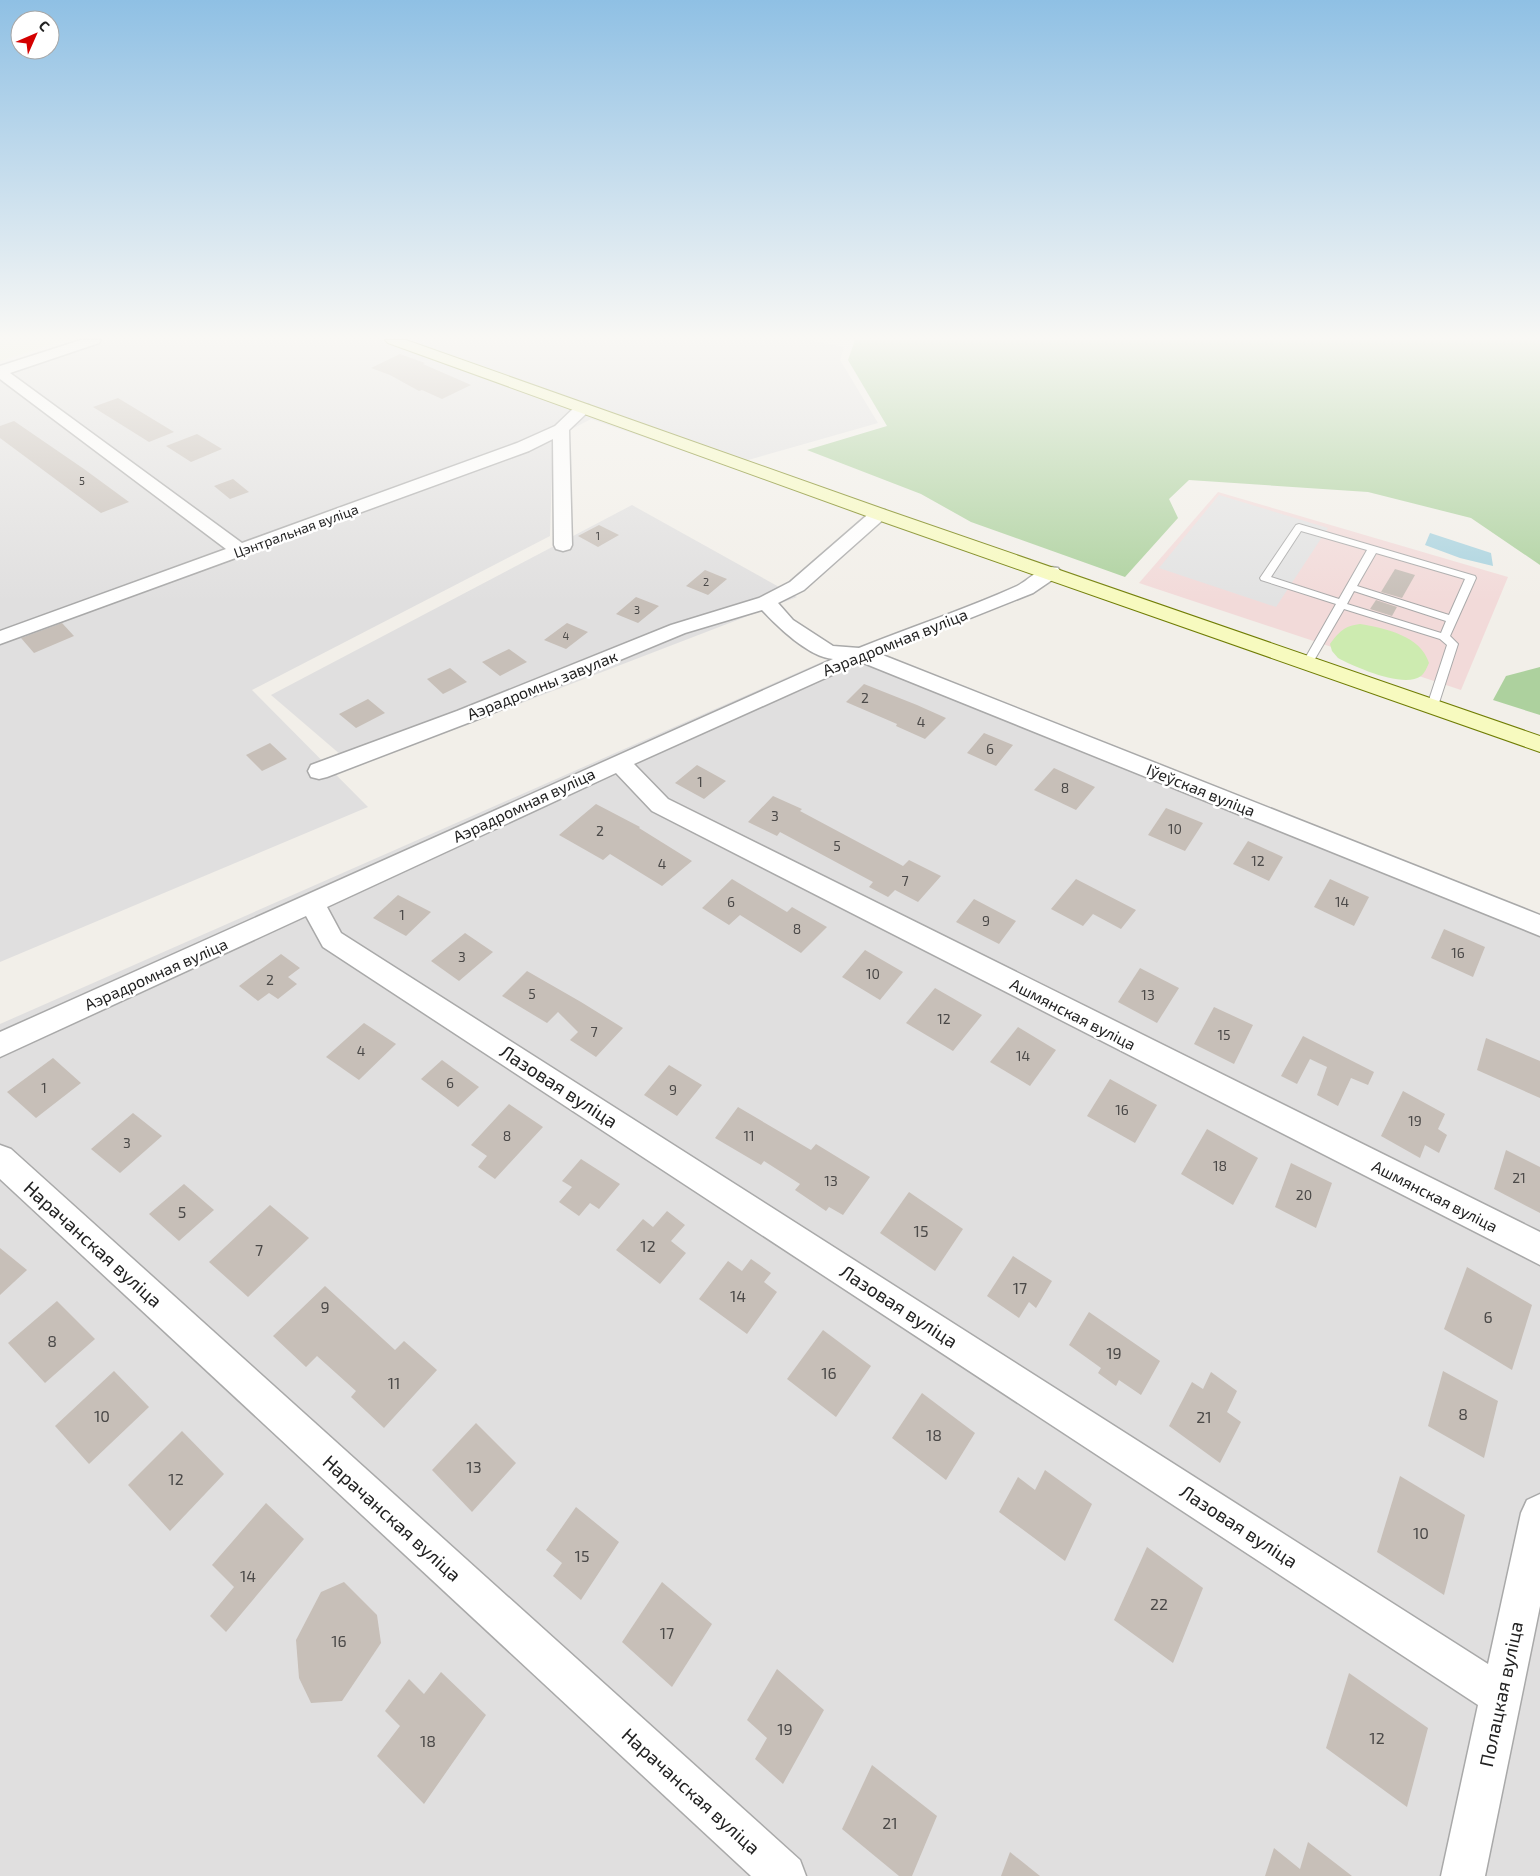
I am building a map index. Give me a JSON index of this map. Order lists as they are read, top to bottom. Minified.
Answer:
{"streets":{"street":["Цэнтральная вуліца","Аэрадромная вуліца","Аэрадромны завулак","Іўеўская вуліца","Ашмянская вуліца","Лазовая вуліца","Нарачанская вуліца","Полацкая вуліца"]},"crossings":[["Аэрадромная вуліца","Іўеўская вуліца"],["Аэрадромная вуліца","Ашмянская вуліца"],["Аэрадромная вуліца","Лазовая вуліца"],["Лазовая вуліца","Полацкая вуліца"]],"house_numbers":["5","1","2","3","4","2","4","6","1","8","3","10","2","5","12","4","7","6","14","1","9","8","16","3","10","2","5","13","12","7","15","4","14","6","1","9","16","19","8","11","3","18","21","13","20","5","15","12","7","17","14","9","6","8","19","16","11","8","10","21","18","13","12","10","15","14","22","17","16","19","12","18","21"],"north":"top right"}
